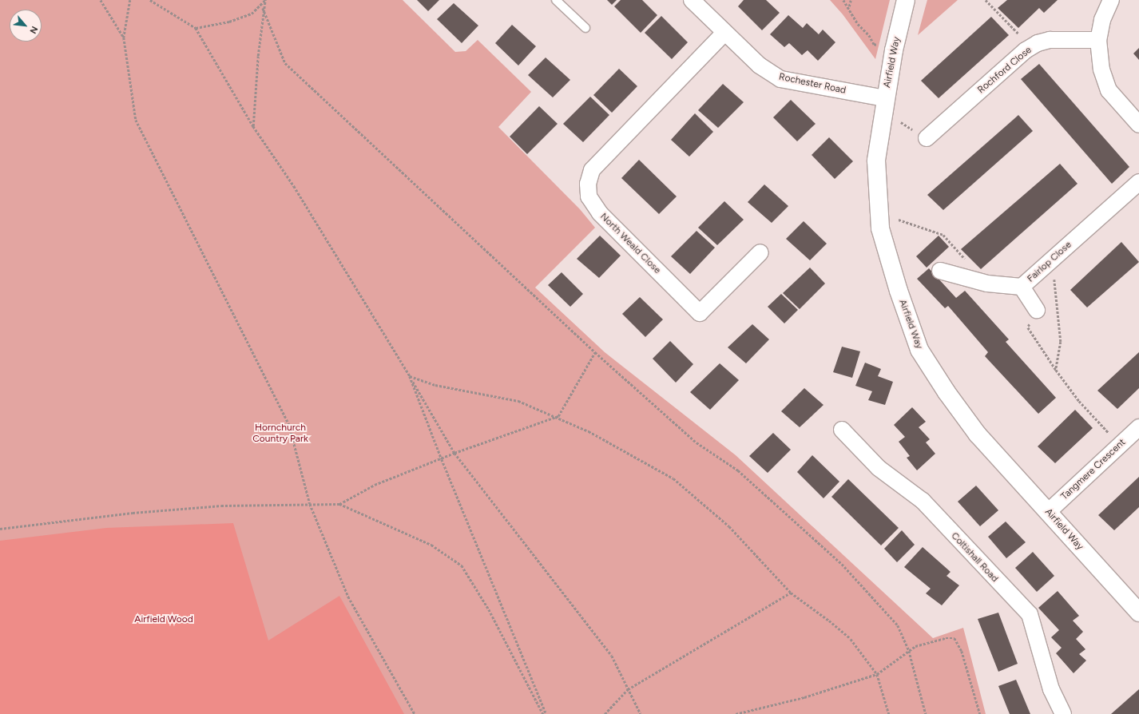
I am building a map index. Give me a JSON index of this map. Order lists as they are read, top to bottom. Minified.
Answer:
{"streets":{"street":["Airfield Way","Rochford Close","Rochester Road","North Weald Close","Fairlop Close","Tangmere Crescent","Coltishall Road"]},"crossings":[["Airfield Way","Rochester Road"],["Airfield Way","Tangmere Crescent"],["Rochester Road","North Weald Close"]],"parks":["Hornchurch Country Park","Airfield Wood"],"north":"bottom right"}
